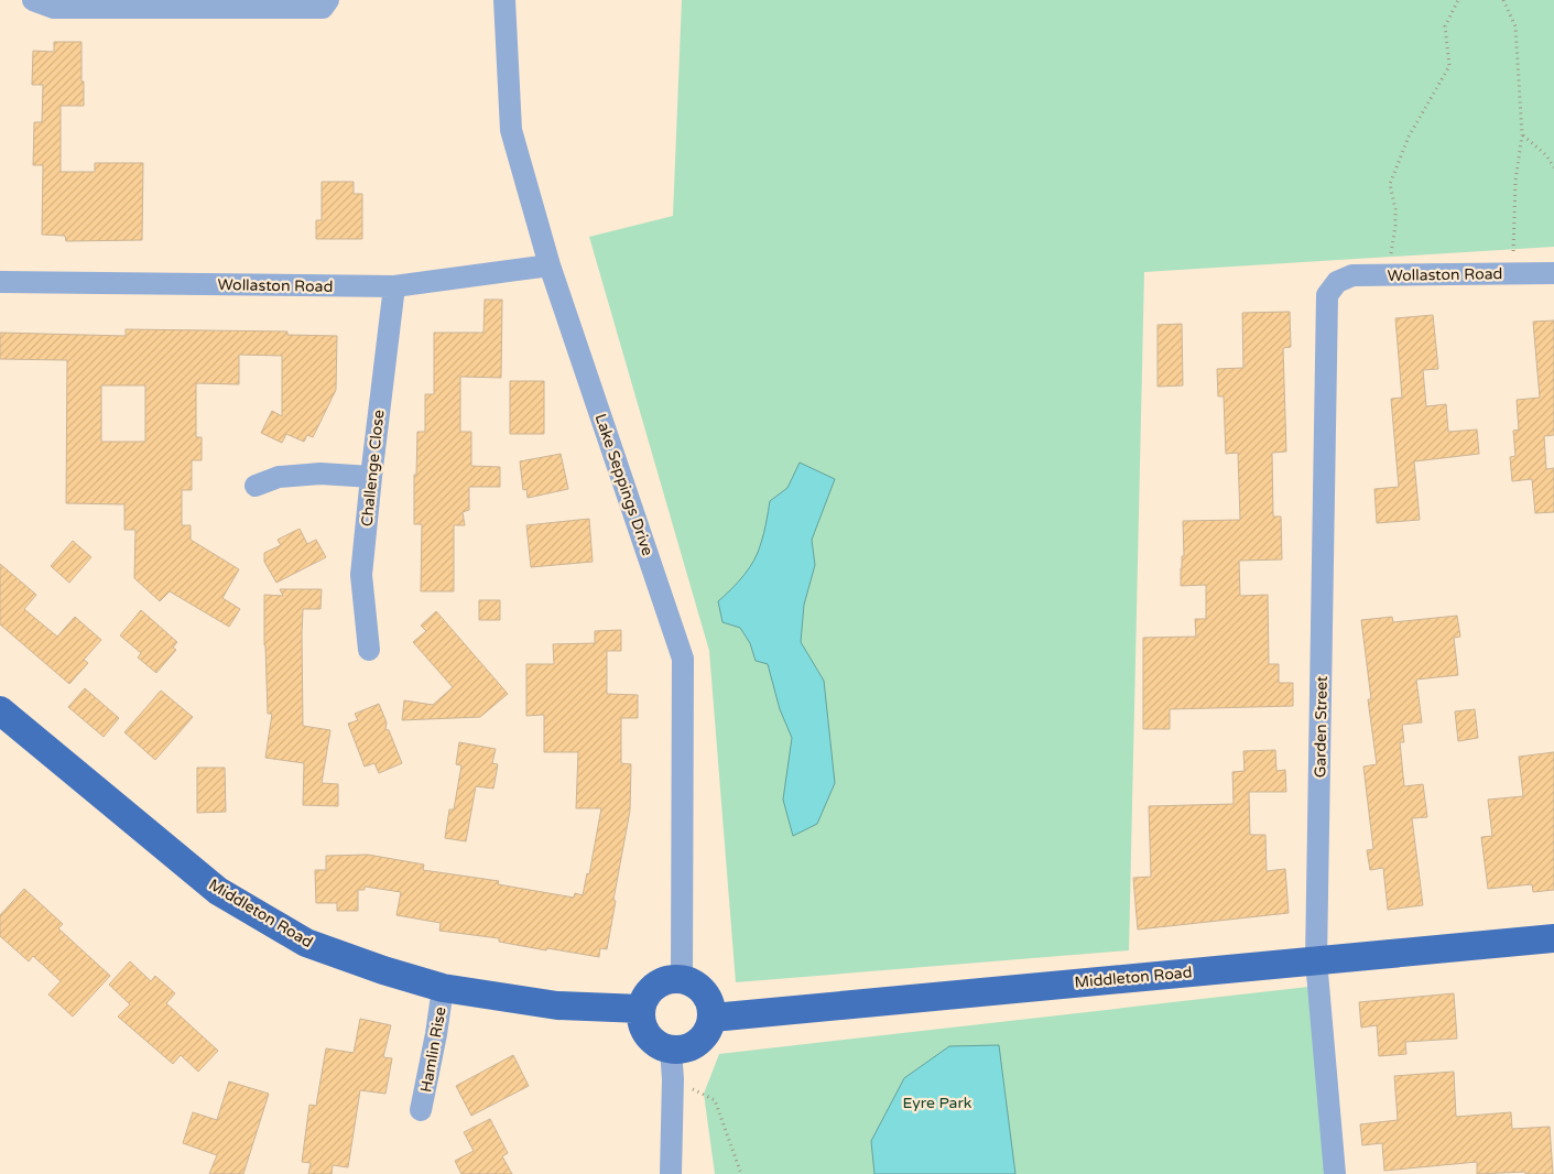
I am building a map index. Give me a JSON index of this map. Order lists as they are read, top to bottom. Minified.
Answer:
{"streets":{"main road":["Middleton Road"],"street":["Wollaston Road","Challenge Close","Lake Seppings Drive","Garden Street","Hamlin Rise"]},"crossings":[["Wollaston Road","Challenge Close"],["Wollaston Road","Lake Seppings Drive"],["Wollaston Road","Garden Street"],["Lake Seppings Drive","Middleton Road"],["Garden Street","Middleton Road"],["Middleton Road","Hamlin Rise"]],"parks":["Eyre Park"]}
